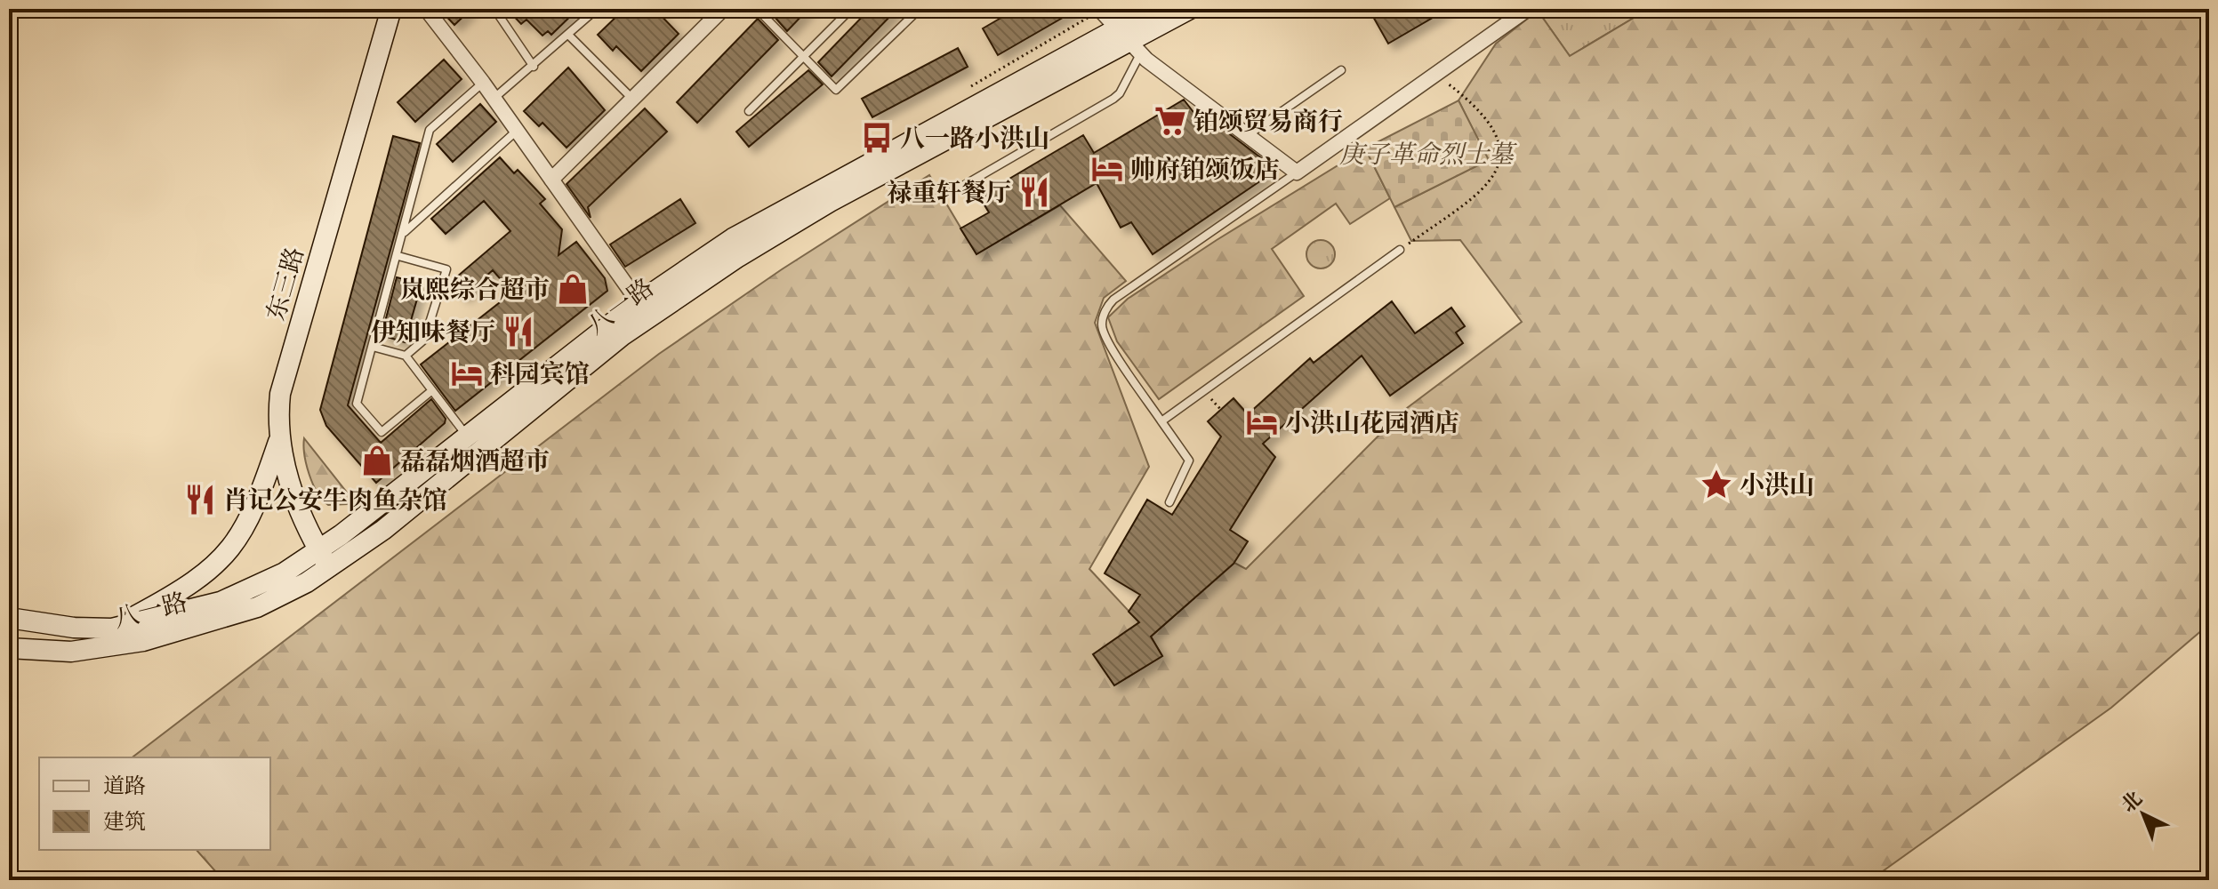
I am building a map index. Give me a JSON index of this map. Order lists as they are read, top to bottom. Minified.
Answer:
{"streets":{"main road":["东三路","八一路"]},"crossings":[["东三路","八一路"]],"parks":["庚子革命烈士墓"],"places":{"supermarket":["铂颂贸易商行"],"bus stop":["八一路小洪山"],"hotel":["帅府铂颂饭店","科园宾馆","小洪山花园酒店"],"restaurant":["禄重轩餐厅","伊知味餐厅","肖记公安牛肉鱼杂馆"],"shop":["岚熙综合超市","磊磊烟酒超市"],"place":["小洪山"]},"legend":["道路","建筑"],"north":"top left"}
